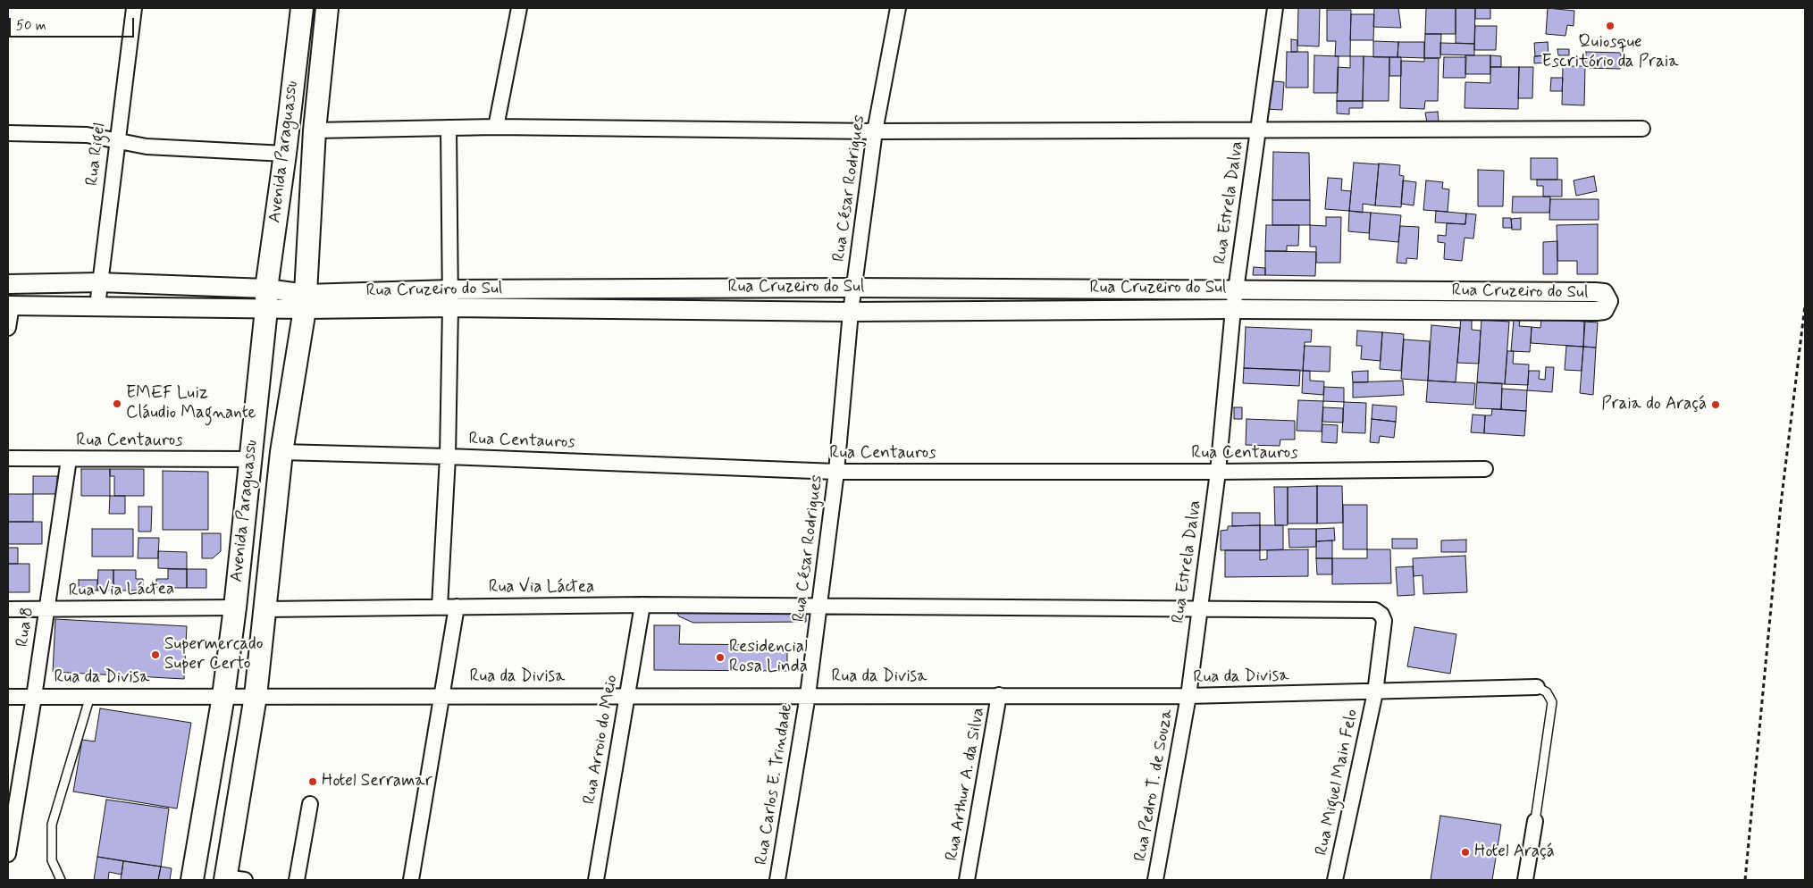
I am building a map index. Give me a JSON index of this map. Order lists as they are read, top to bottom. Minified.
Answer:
{"streets":{"main road":["Avenida Paraguassu"],"street":["Rua Rigel","Rua César Rodrigues","Rua Estrela Dalva","Rua Cruzeiro do Sul","Rua Centauros","Rua Via Láctea","Rua 8","Rua da Divisa","Rua Arroio do Meio","Rua Miguel Main Felo","Rua Carlos E. Trindade","Rua Arthur A. da Silva","Rua Pedro T. de Souza"]},"crossings":[["Avenida Paraguassu","Rua Cruzeiro do Sul"],["Avenida Paraguassu","Rua Centauros"],["Avenida Paraguassu","Rua Via Láctea"],["Avenida Paraguassu","Rua da Divisa"],["Rua Rigel","Rua Cruzeiro do Sul"],["Rua César Rodrigues","Rua Cruzeiro do Sul"],["Rua César Rodrigues","Rua Centauros"],["Rua César Rodrigues","Rua Via Láctea"],["Rua César Rodrigues","Rua da Divisa"],["Rua César Rodrigues","Rua Carlos E. Trindade"],["Rua Estrela Dalva","Rua Cruzeiro do Sul"],["Rua Estrela Dalva","Rua Centauros"],["Rua Estrela Dalva","Rua Via Láctea"],["Rua Estrela Dalva","Rua da Divisa"],["Rua Estrela Dalva","Rua Miguel Main Felo"],["Rua Estrela Dalva","Rua Pedro T. de Souza"],["Rua Centauros","Rua 8"],["Rua Via Láctea","Rua 8"],["Rua Via Láctea","Rua Arroio do Meio"],["Rua Via Láctea","Rua Miguel Main Felo"],["Rua 8","Rua da Divisa"],["Rua da Divisa","Rua Arroio do Meio"],["Rua da Divisa","Rua Miguel Main Felo"],["Rua da Divisa","Rua Carlos E. Trindade"],["Rua da Divisa","Rua Arthur A. da Silva"],["Rua da Divisa","Rua Pedro T. de Souza"]],"places":["Quiosque Escritório da Praia","EMEF Luiz Cláudio Magnante","Praia do Araçá","Supermercado Super Certo","Residencial Rosa Linda","Hotel Serramar","Hotel Araçá"],"scale_bar":"50 m"}
